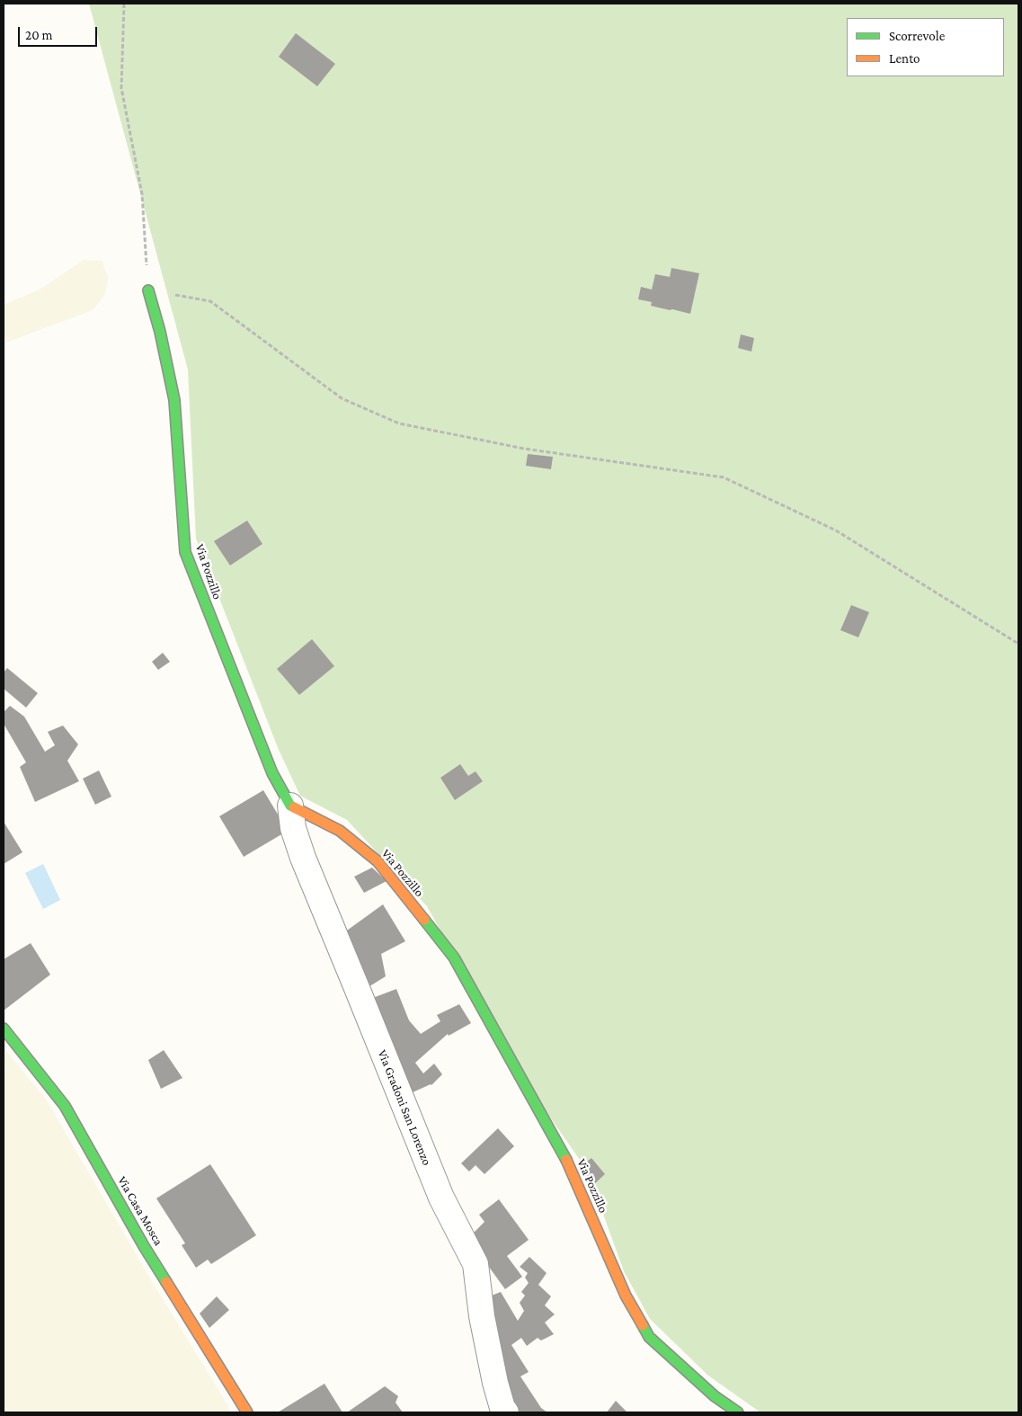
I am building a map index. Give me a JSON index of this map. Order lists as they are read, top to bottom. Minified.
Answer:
{"streets":{"street":["Via Pozzillo","Via Gradoni San Lorenzo","Via Casa Mosca"]},"crossings":[["Via Pozzillo","Via Gradoni San Lorenzo"]],"legend":["Scorrevole","Lento"],"scale_bar":"20 m"}
